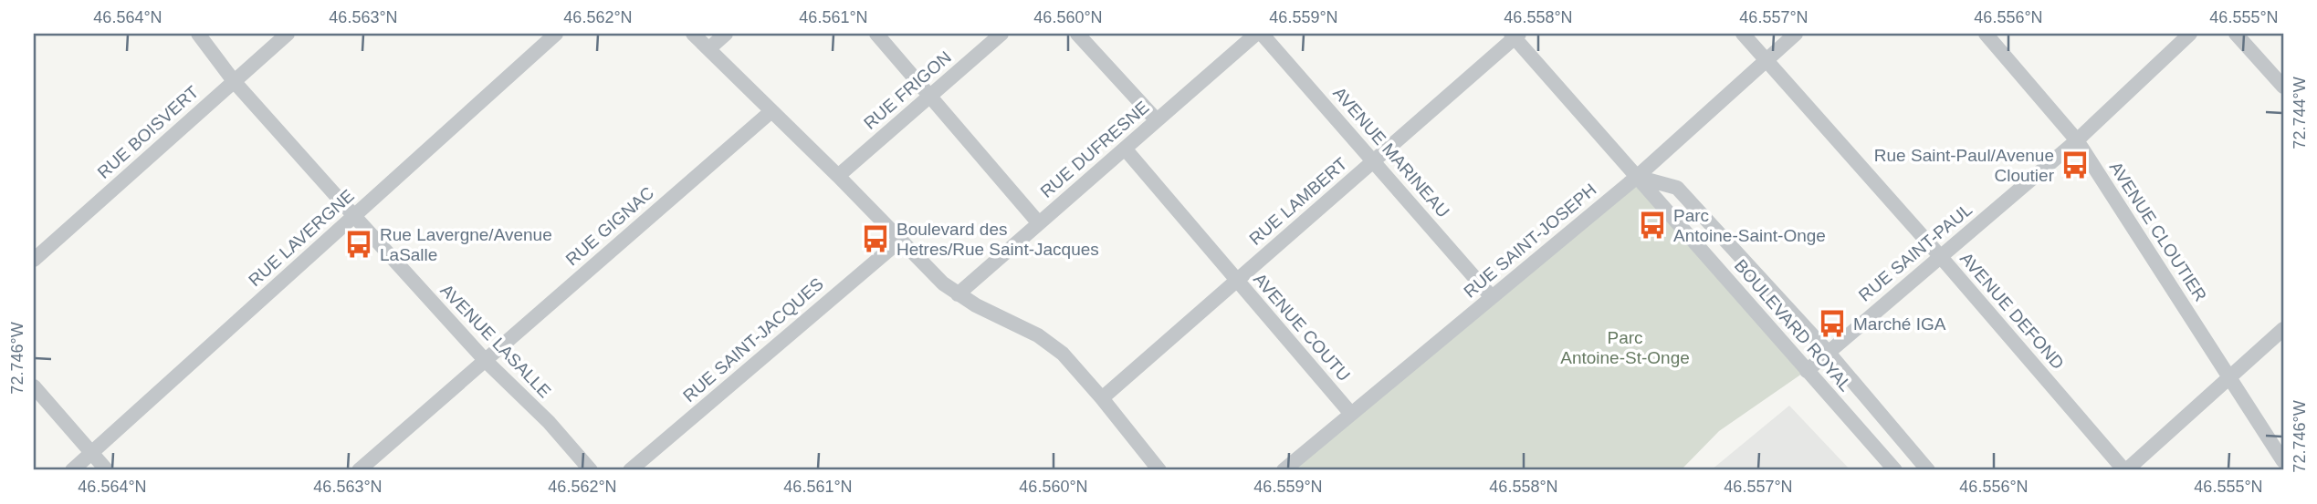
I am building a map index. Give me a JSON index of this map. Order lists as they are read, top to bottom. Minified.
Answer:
{"streets":{"street":["RUE FRIGON","RUE BOISVERT","RUE DUFRESNE","AVENUE MARINEAU","RUE LAMBERT","RUE GIGNAC","AVENUE CLOUTIER","RUE LAVERGNE","RUE SAINT-JOSEPH","RUE SAINT-PAUL","AVENUE DEFOND","BOULEVARD ROYAL","AVENUE COUTU","RUE SAINT-JACQUES","AVENUE LASALLE"]},"crossings":[["RUE BOISVERT","AVENUE LASALLE"],["RUE DUFRESNE","AVENUE COUTU"],["AVENUE MARINEAU","RUE LAMBERT"],["AVENUE MARINEAU","RUE SAINT-JOSEPH"],["RUE LAMBERT","BOULEVARD ROYAL"],["RUE LAMBERT","AVENUE COUTU"],["RUE GIGNAC","AVENUE LASALLE"],["AVENUE CLOUTIER","RUE SAINT-PAUL"],["RUE LAVERGNE","AVENUE LASALLE"],["RUE SAINT-JOSEPH","AVENUE DEFOND"],["RUE SAINT-JOSEPH","BOULEVARD ROYAL"],["RUE SAINT-JOSEPH","AVENUE COUTU"],["RUE SAINT-PAUL","AVENUE DEFOND"],["RUE SAINT-PAUL","BOULEVARD ROYAL"]],"parks":["Parc Antoine-St-Onge"],"places":{"bus stop":["Rue Saint-Paul/Avenue Cloutier","Parc Antoine-Saint-Onge","Boulevard des Hetres/Rue Saint-Jacques","Rue Lavergne/Avenue LaSalle","Marché IGA"]},"coordinates":["46.564°N","46.563°N","46.562°N","46.561°N","46.560°N","46.559°N","46.558°N","46.557°N","46.556°N","46.555°N","72.744°W","72.746°W"]}
